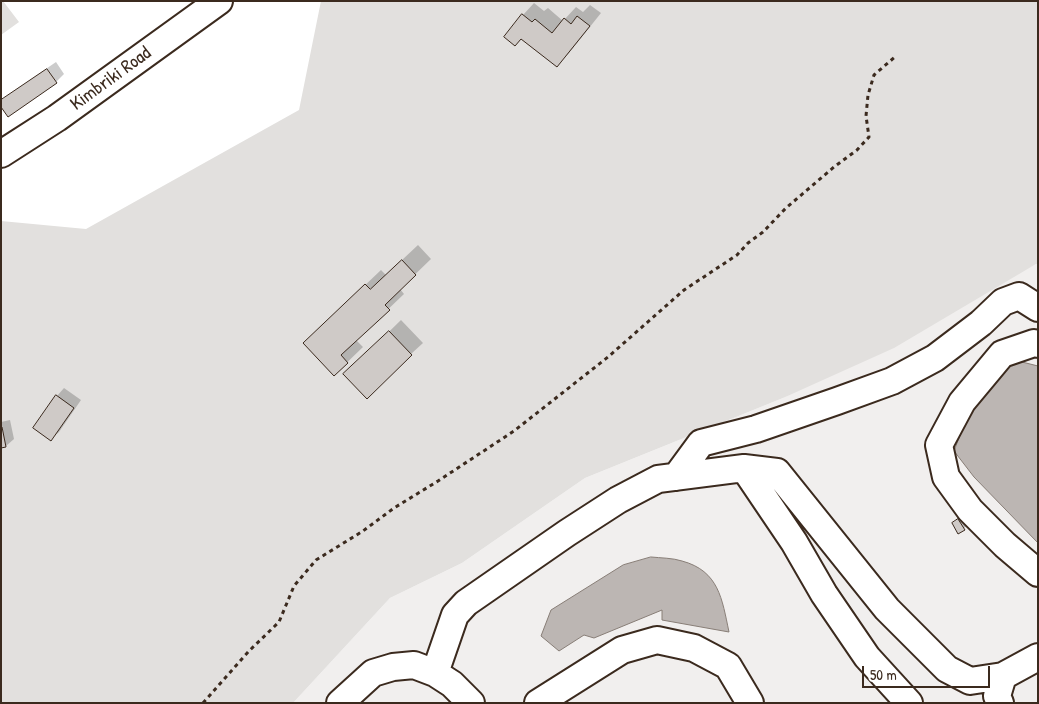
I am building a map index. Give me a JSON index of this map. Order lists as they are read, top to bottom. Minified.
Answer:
{"streets":{"street":["Kimbriki Road"]},"scale_bar":"50 m"}
